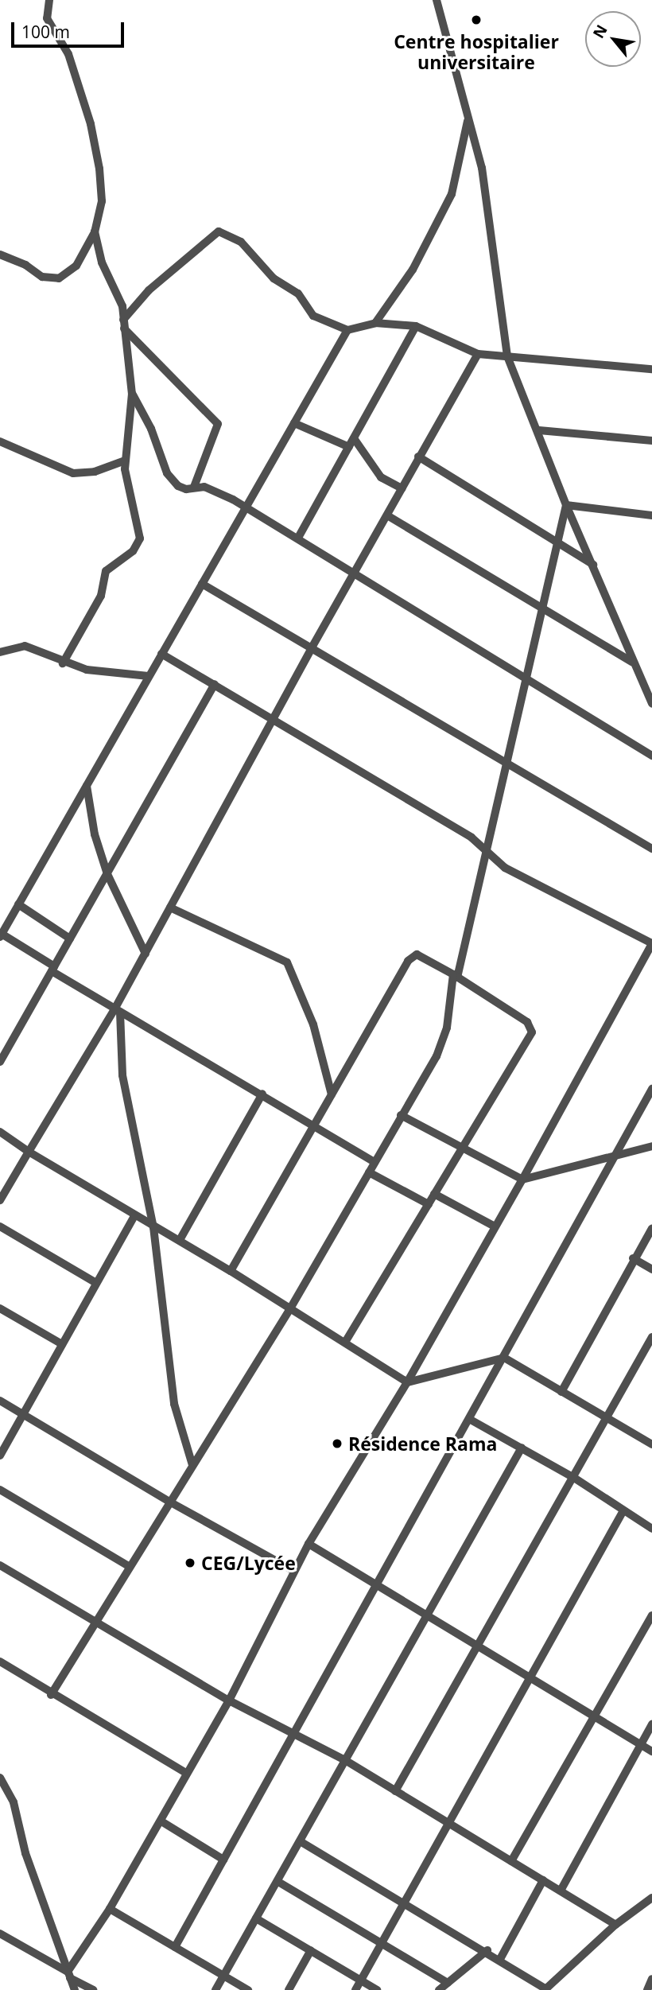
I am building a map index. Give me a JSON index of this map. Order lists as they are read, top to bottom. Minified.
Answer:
{"places":["Centre hospitalier universitaire","Résidence Rama","CEG/Lycée"],"scale_bar":"100 m","north":"top left"}
